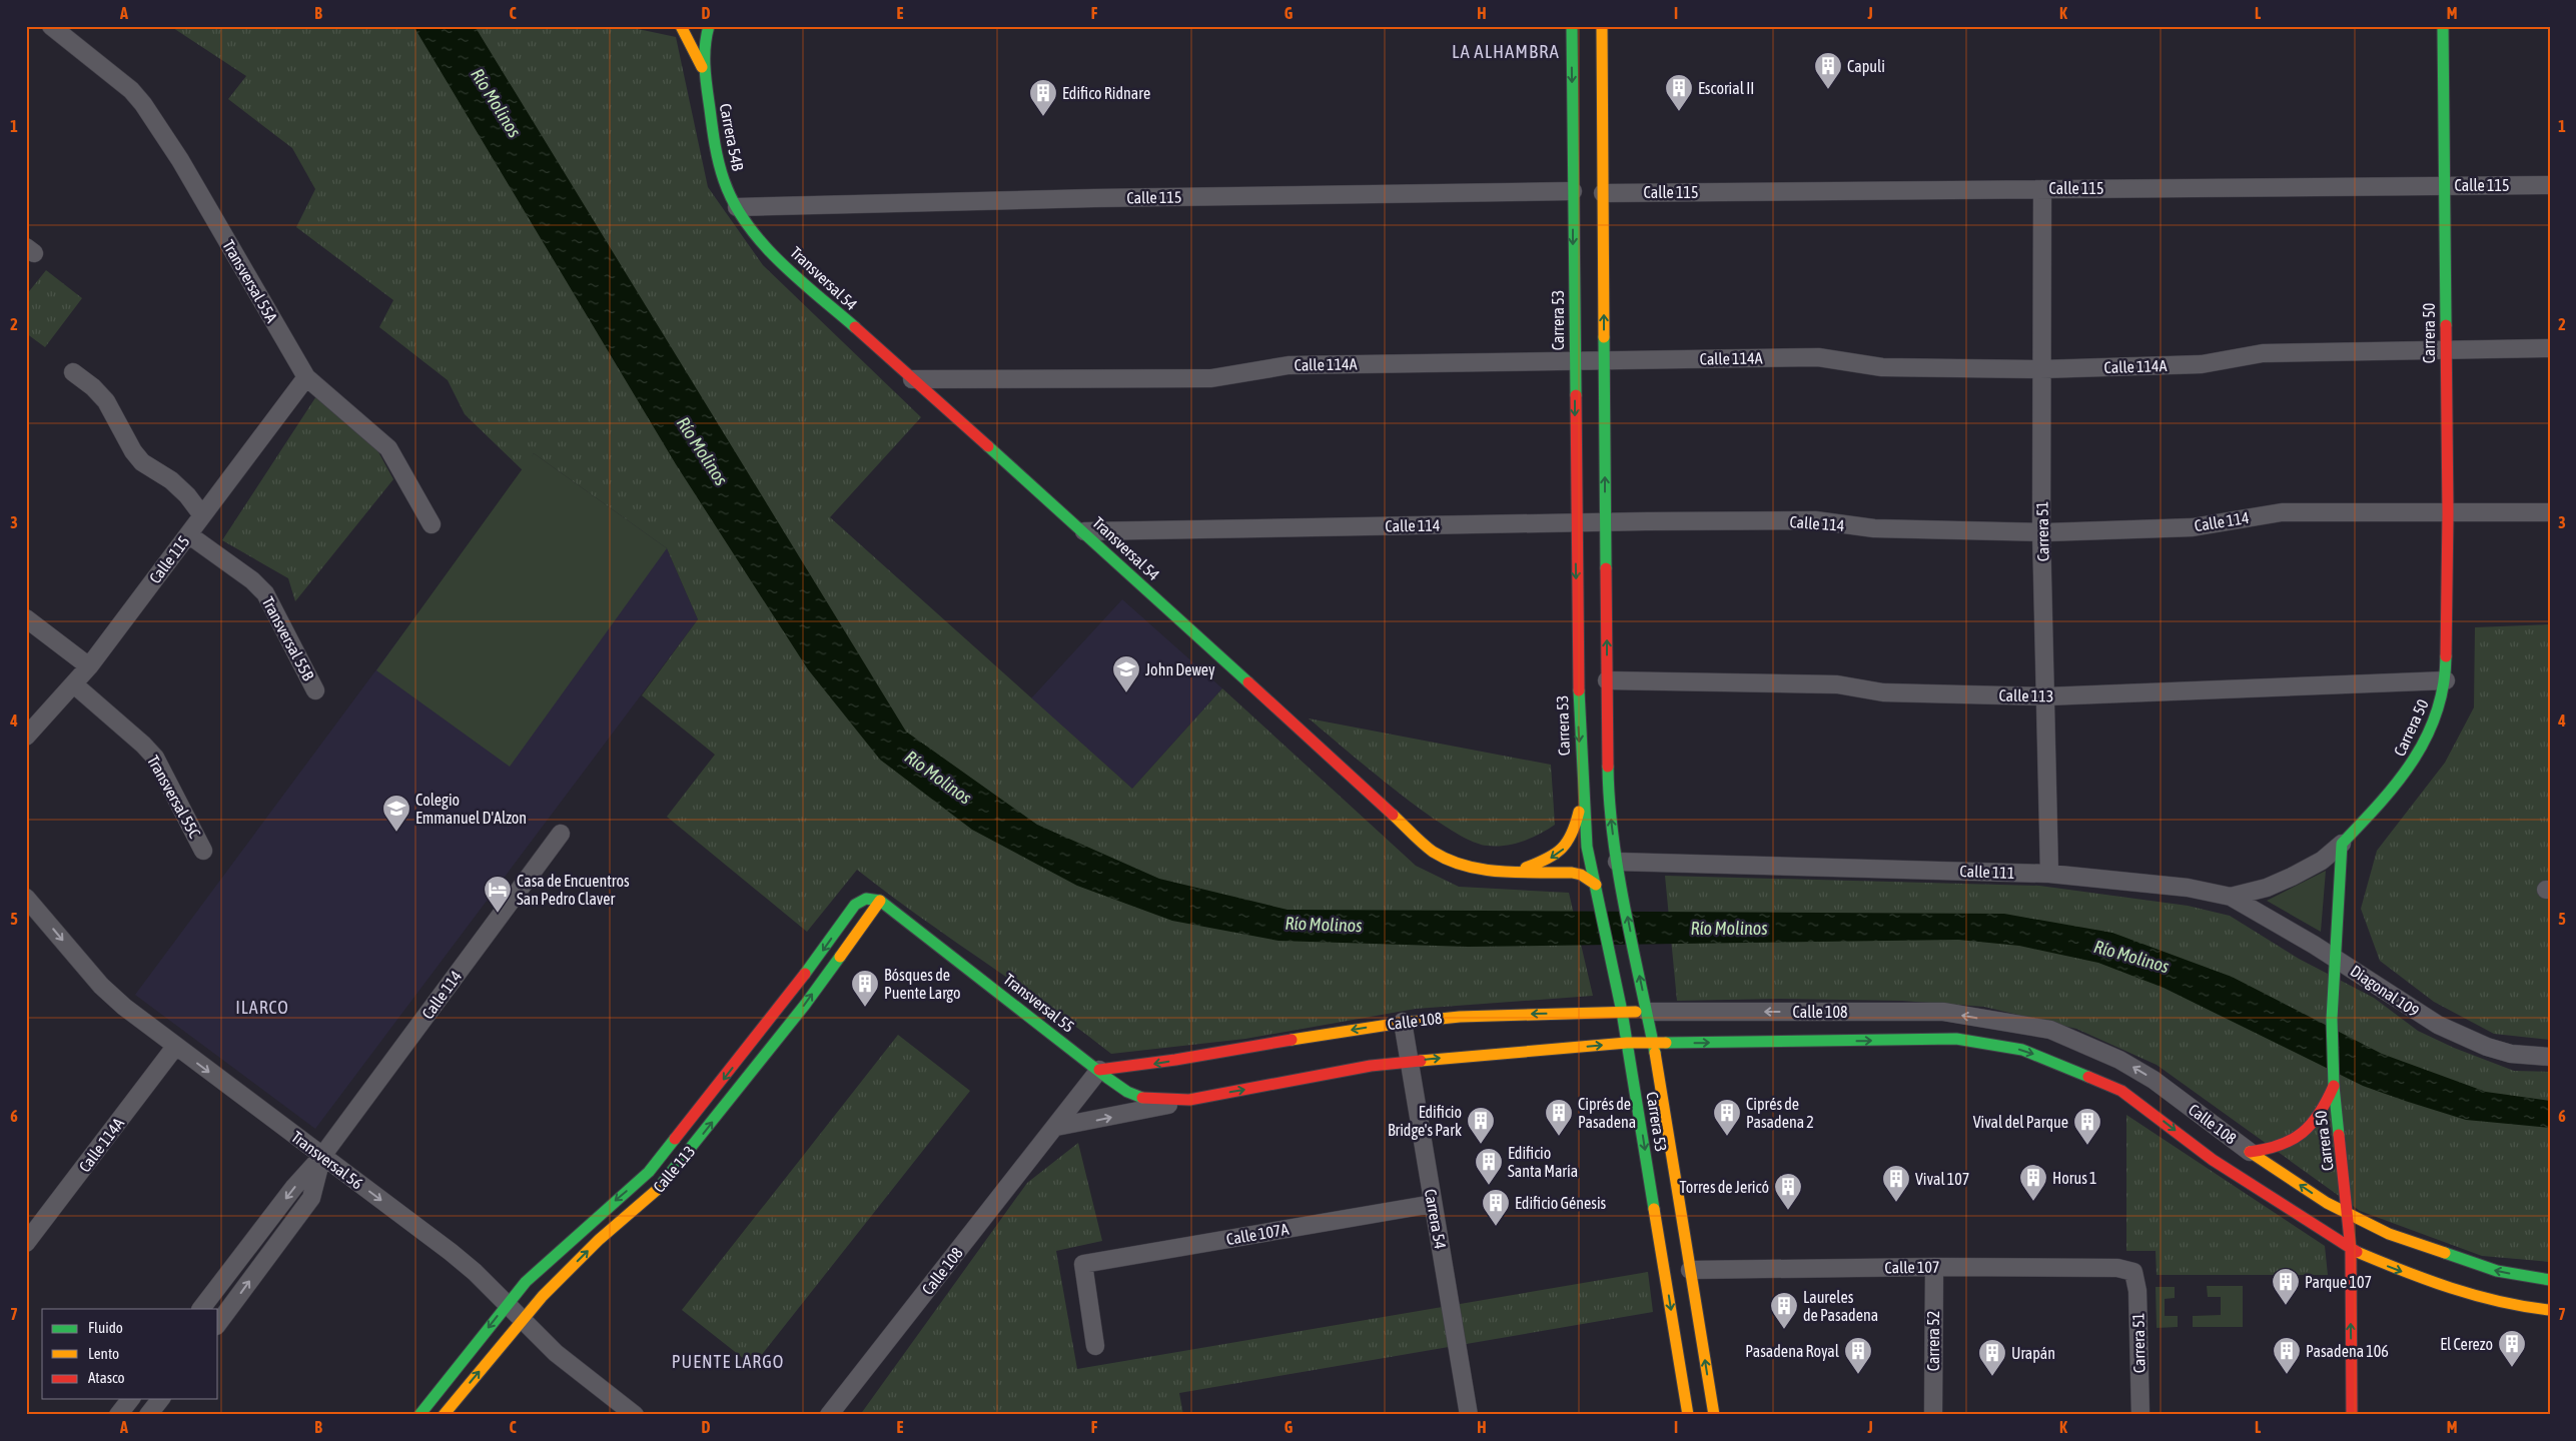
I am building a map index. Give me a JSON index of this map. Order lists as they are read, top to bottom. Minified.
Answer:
{"streets":{"street":["Carrera 54B","Calle 115","Transversal 54","Transversal 55A","Carrera 53","Carrera 50","Calle 114A","Calle 114","Carrera 51","Transversal 55B","Calle 113","Transversal 55C","Calle 111","Diagonal 109","Transversal 55","Calle 108","Transversal 56","Carrera 54","Calle 107A","Calle 107","Carrera 52"]},"crossings":[["Carrera 54B","Calle 115"],["Carrera 54B","Transversal 54"],["Calle 115","Transversal 54"],["Calle 115","Transversal 55A"],["Calle 115","Carrera 53"],["Calle 115","Carrera 50"],["Calle 115","Carrera 51"],["Calle 115","Transversal 55B"],["Calle 115","Transversal 55C"],["Transversal 54","Carrera 53"],["Transversal 54","Calle 114A"],["Transversal 54","Calle 114"],["Carrera 53","Calle 114A"],["Carrera 53","Calle 114"],["Carrera 53","Calle 113"],["Carrera 53","Calle 111"],["Carrera 53","Calle 108"],["Carrera 53","Calle 107"],["Carrera 50","Calle 114A"],["Carrera 50","Calle 114"],["Carrera 50","Calle 113"],["Carrera 50","Calle 111"],["Carrera 50","Diagonal 109"],["Carrera 50","Calle 108"],["Calle 114A","Carrera 51"],["Calle 114A","Transversal 56"],["Calle 114","Carrera 51"],["Calle 114","Transversal 56"],["Carrera 51","Calle 113"],["Carrera 51","Calle 111"],["Carrera 51","Calle 107"],["Calle 113","Transversal 55"],["Calle 113","Transversal 56"],["Calle 111","Diagonal 109"],["Transversal 55","Calle 108"],["Calle 108","Carrera 54"],["Carrera 54","Calle 107A"],["Calle 107","Carrera 52"]],"one_way":["Transversal 56"],"districts":["LA ALHAMBRA","ILARCO","PUENTE LARGO"],"water":["Río Molinos"],"places":{"building":["Capuli","Escorial II","Edifico Ridnare","Bósques de Puente Largo","Ciprés de Pasadena","Ciprés de Pasadena 2","Edificio Bridge's Park","Vival del Parque","Edificio Santa María","Horus 1","Vival 107","Torres de Jericó","Edificio Génesis","Parque 107","Laureles de Pasadena","El Cerezo","Pasadena Royal","Pasadena 106","Urapán"],"school or university":["John Dewey","Colegio Emmanuel D'Alzon"],"hotel":["Casa de Encuentros San Pedro Claver"]},"legend":["Fluido","Lento","Atasco"],"grid":{"columns":["A","B","C","D","E","F","G","H","I","J","K","L","M"],"rows":["1","2","3","4","5","6","7"]}}
